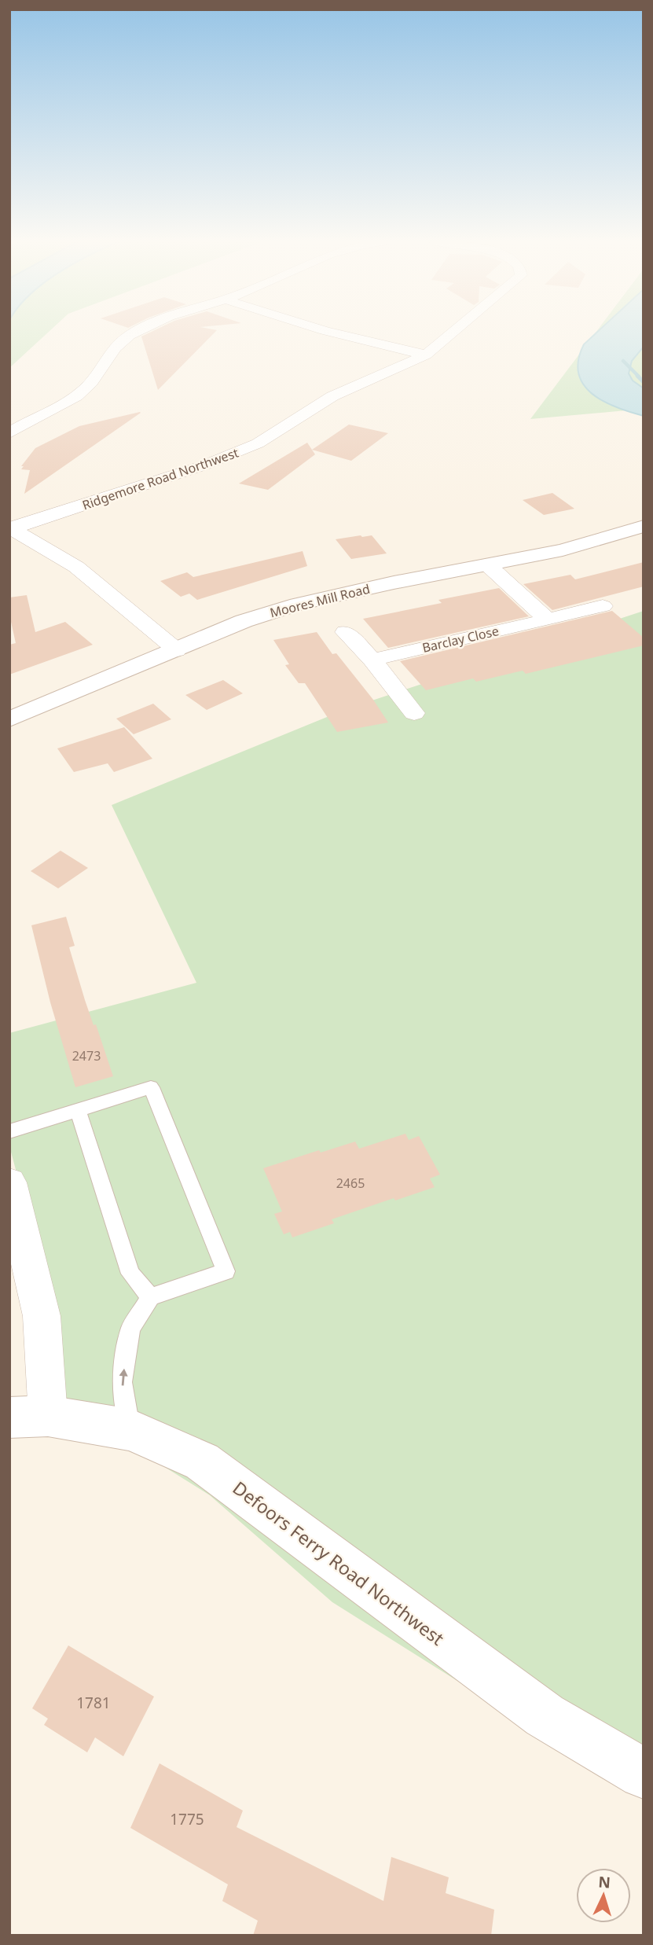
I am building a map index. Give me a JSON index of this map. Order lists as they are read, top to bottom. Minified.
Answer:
{"streets":{"street":["Ridgemore Road Northwest","Moores Mill Road","Barclay Close","Defoors Ferry Road Northwest"]},"crossings":[["Ridgemore Road Northwest","Moores Mill Road"]],"house_numbers":["2473","2465","1781","1775"],"north":"top"}
